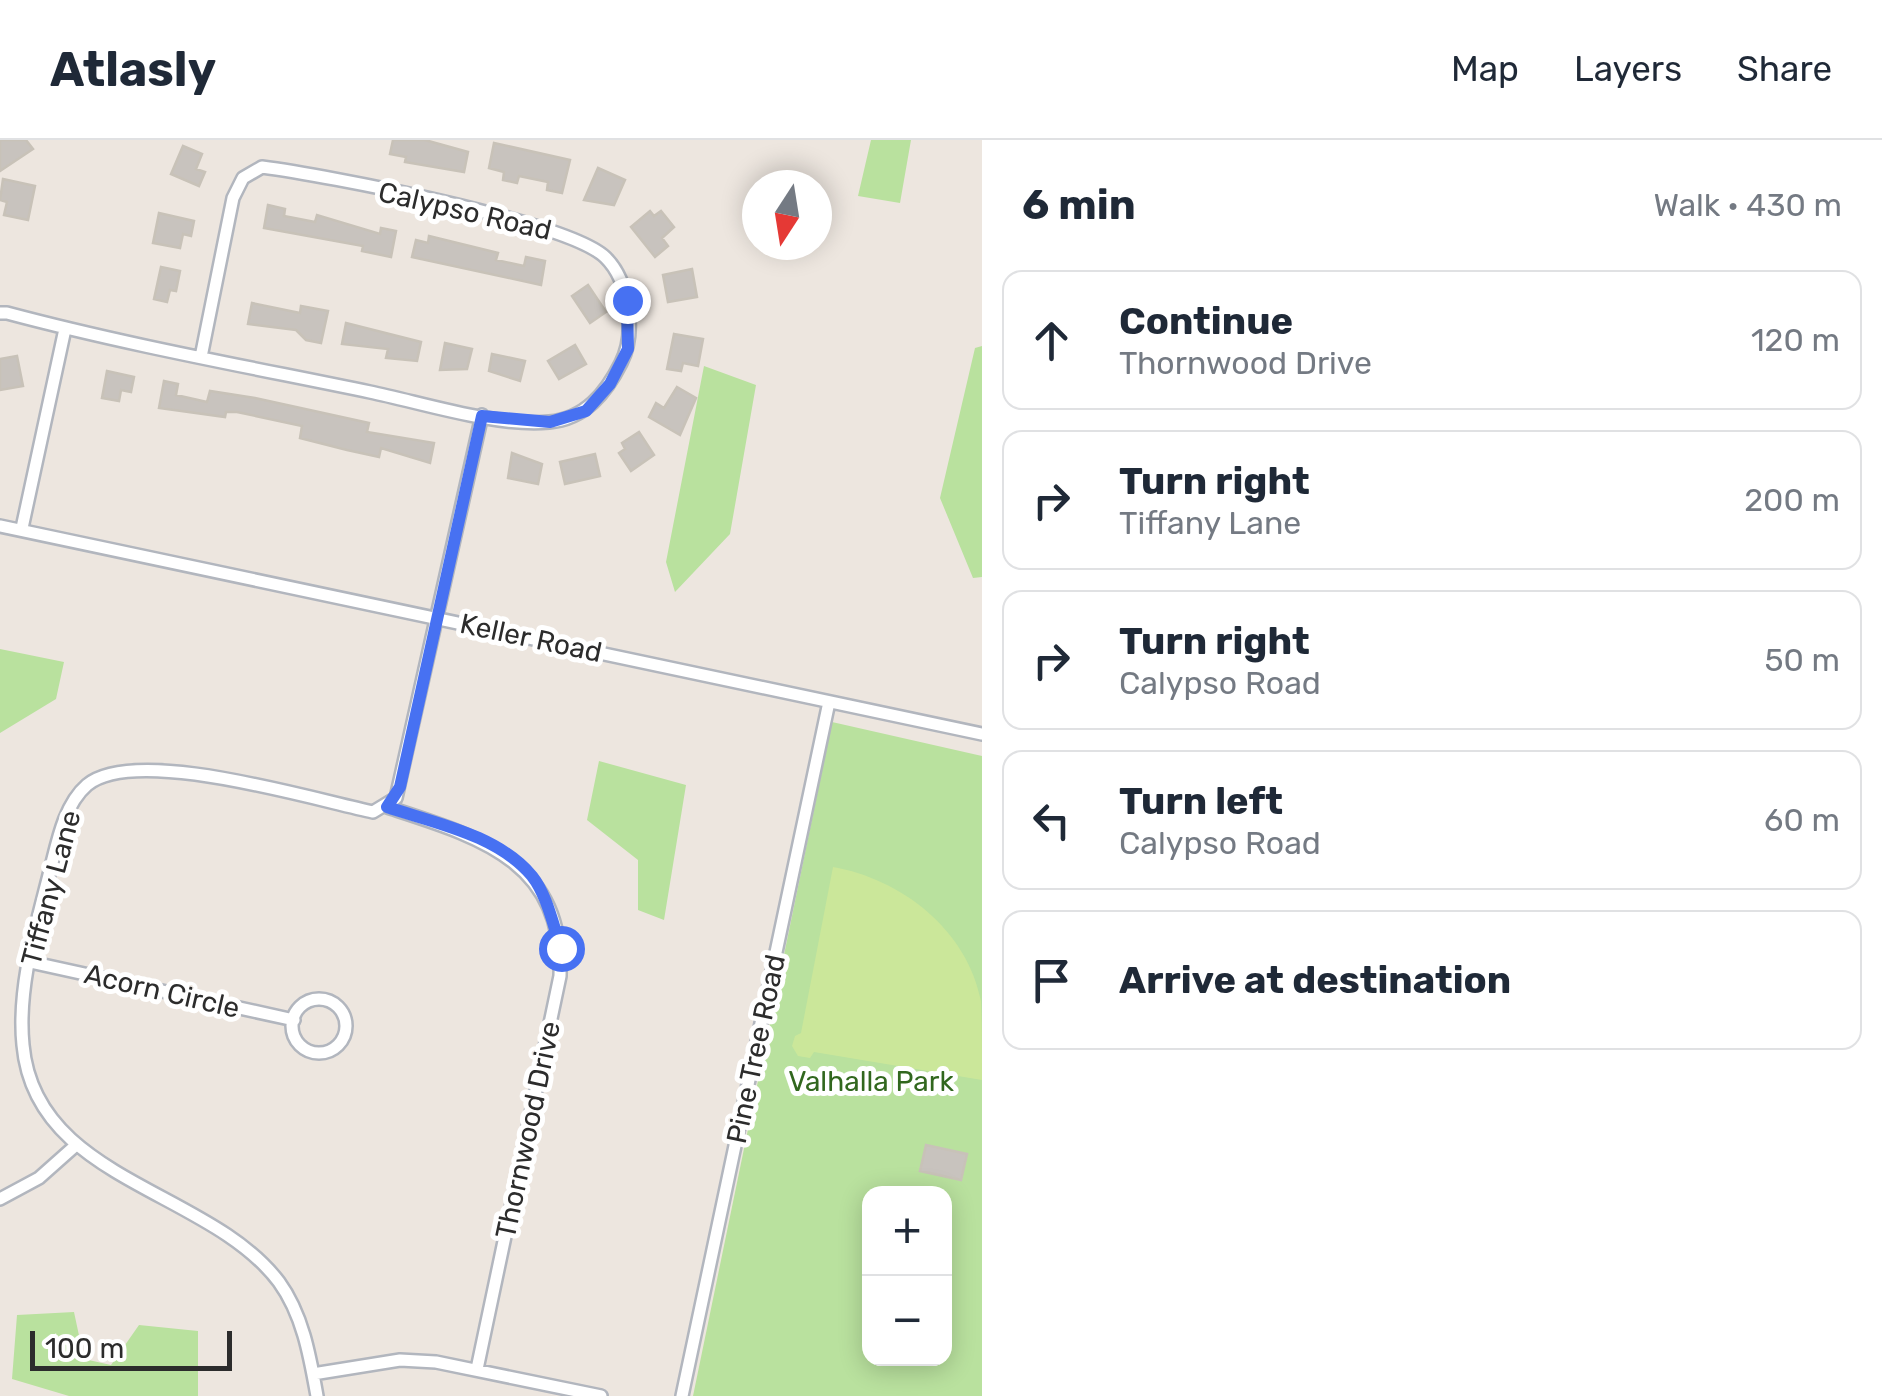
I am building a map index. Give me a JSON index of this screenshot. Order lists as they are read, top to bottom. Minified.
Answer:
{"streets":{"street":["Calypso Road","Keller Road","Tiffany Lane","Acorn Circle","Pine Tree Road","Thornwood Drive"]},"crossings":[["Keller Road","Pine Tree Road"],["Tiffany Lane","Acorn Circle"],["Tiffany Lane","Thornwood Drive"]],"parks":["Valhalla Park"],"scale_bar":"100 m","north":"bottom","page":{"header":"Atlasly","nav":["Map","Layers","Share"],"heading":["6 min","Walk · 430 m"],"list":[["Continue","Thornwood Drive","120 m"],["Turn right","Tiffany Lane","200 m"],["Turn right","Calypso Road","50 m"],["Turn left","Calypso Road","60 m"],"Arrive at destination"],"map_buttons":["+","−"],"scale":"100 m"}}
